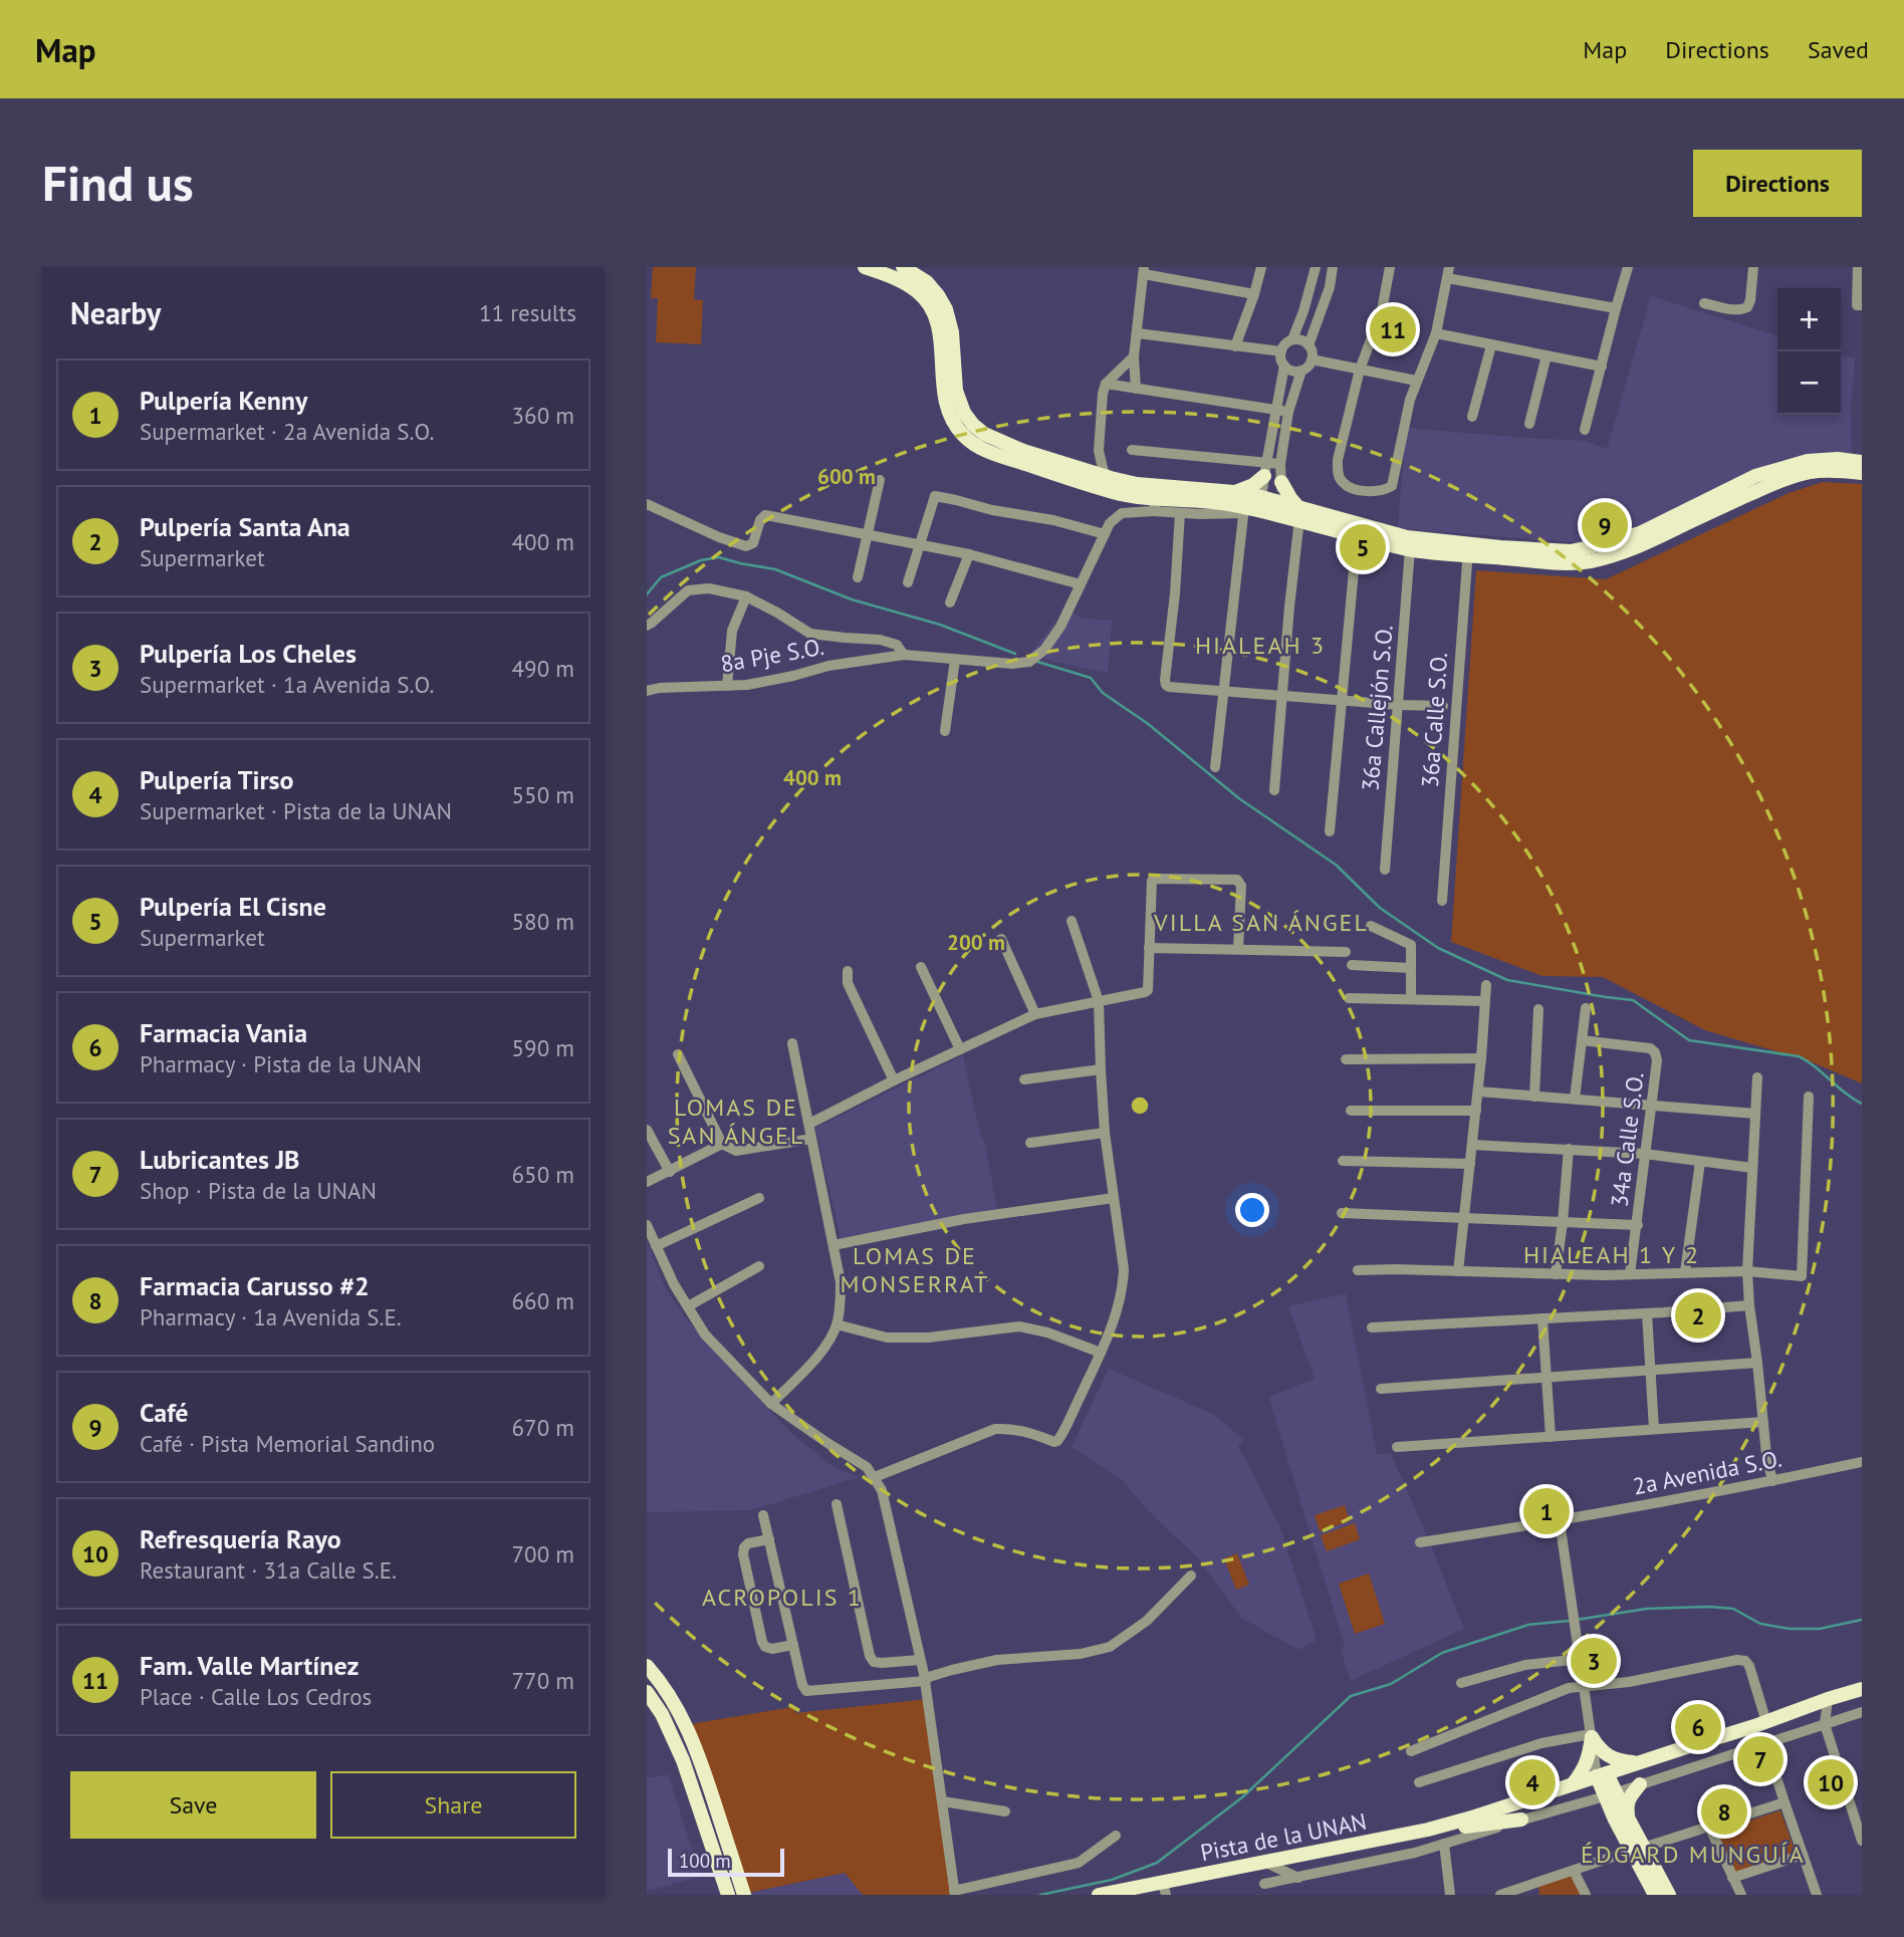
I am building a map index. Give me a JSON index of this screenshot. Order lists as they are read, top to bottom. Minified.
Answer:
{"streets":{"main road":["Pista de la UNAN"],"street":["8a Pje S.O.","36a Callejón S.O.","36a Calle S.O.","34a Calle S.O.","2a Avenida S.O."]},"districts":["HIALEAH 3","VILLA SAN ÁNGEL","LOMAS DE SAN ÁNGEL","HIALEAH 1 Y 2","LOMAS DE MONSERRAT","ACROPOLIS 1","ÉDGARD MUNGUÍA"],"scale_bar":"100 m","page":{"header":"Map","nav":["Map","Directions","Saved"],"buttons":["Directions",["Save","Share"]],"title":"Find us","heading":["Nearby","11 results"],"map_buttons":["+","−"],"pins":["11","9","5","2","1","3","6","7","4","10","8"],"list":[{"mark":"1","name":"Pulpería Kenny","note":"Supermarket · 2a Avenida S.O.","value":"360 m"},{"mark":"2","name":"Pulpería Santa Ana","note":"Supermarket","value":"400 m"},{"mark":"3","name":"Pulpería Los Cheles","note":"Supermarket · 1a Avenida S.O.","value":"490 m"},{"mark":"4","name":"Pulpería Tirso","note":"Supermarket · Pista de la UNAN","value":"550 m"},{"mark":"5","name":"Pulpería El Cisne","note":"Supermarket","value":"580 m"},{"mark":"6","name":"Farmacia Vania","note":"Pharmacy · Pista de la UNAN","value":"590 m"},{"mark":"7","name":"Lubricantes JB","note":"Shop · Pista de la UNAN","value":"650 m"},{"mark":"8","name":"Farmacia Carusso #2","note":"Pharmacy · 1a Avenida S.E.","value":"660 m"},{"mark":"9","name":"Café","note":"Café · Pista Memorial Sandino","value":"670 m"},{"mark":"10","name":"Refresquería Rayo","note":"Restaurant · 31a Calle S.E.","value":"700 m"},{"mark":"11","name":"Fam. Valle Martínez","note":"Place · Calle Los Cedros","value":"770 m"}],"scale":"100 m"},"rings":["600 m","400 m","200 m"]}
